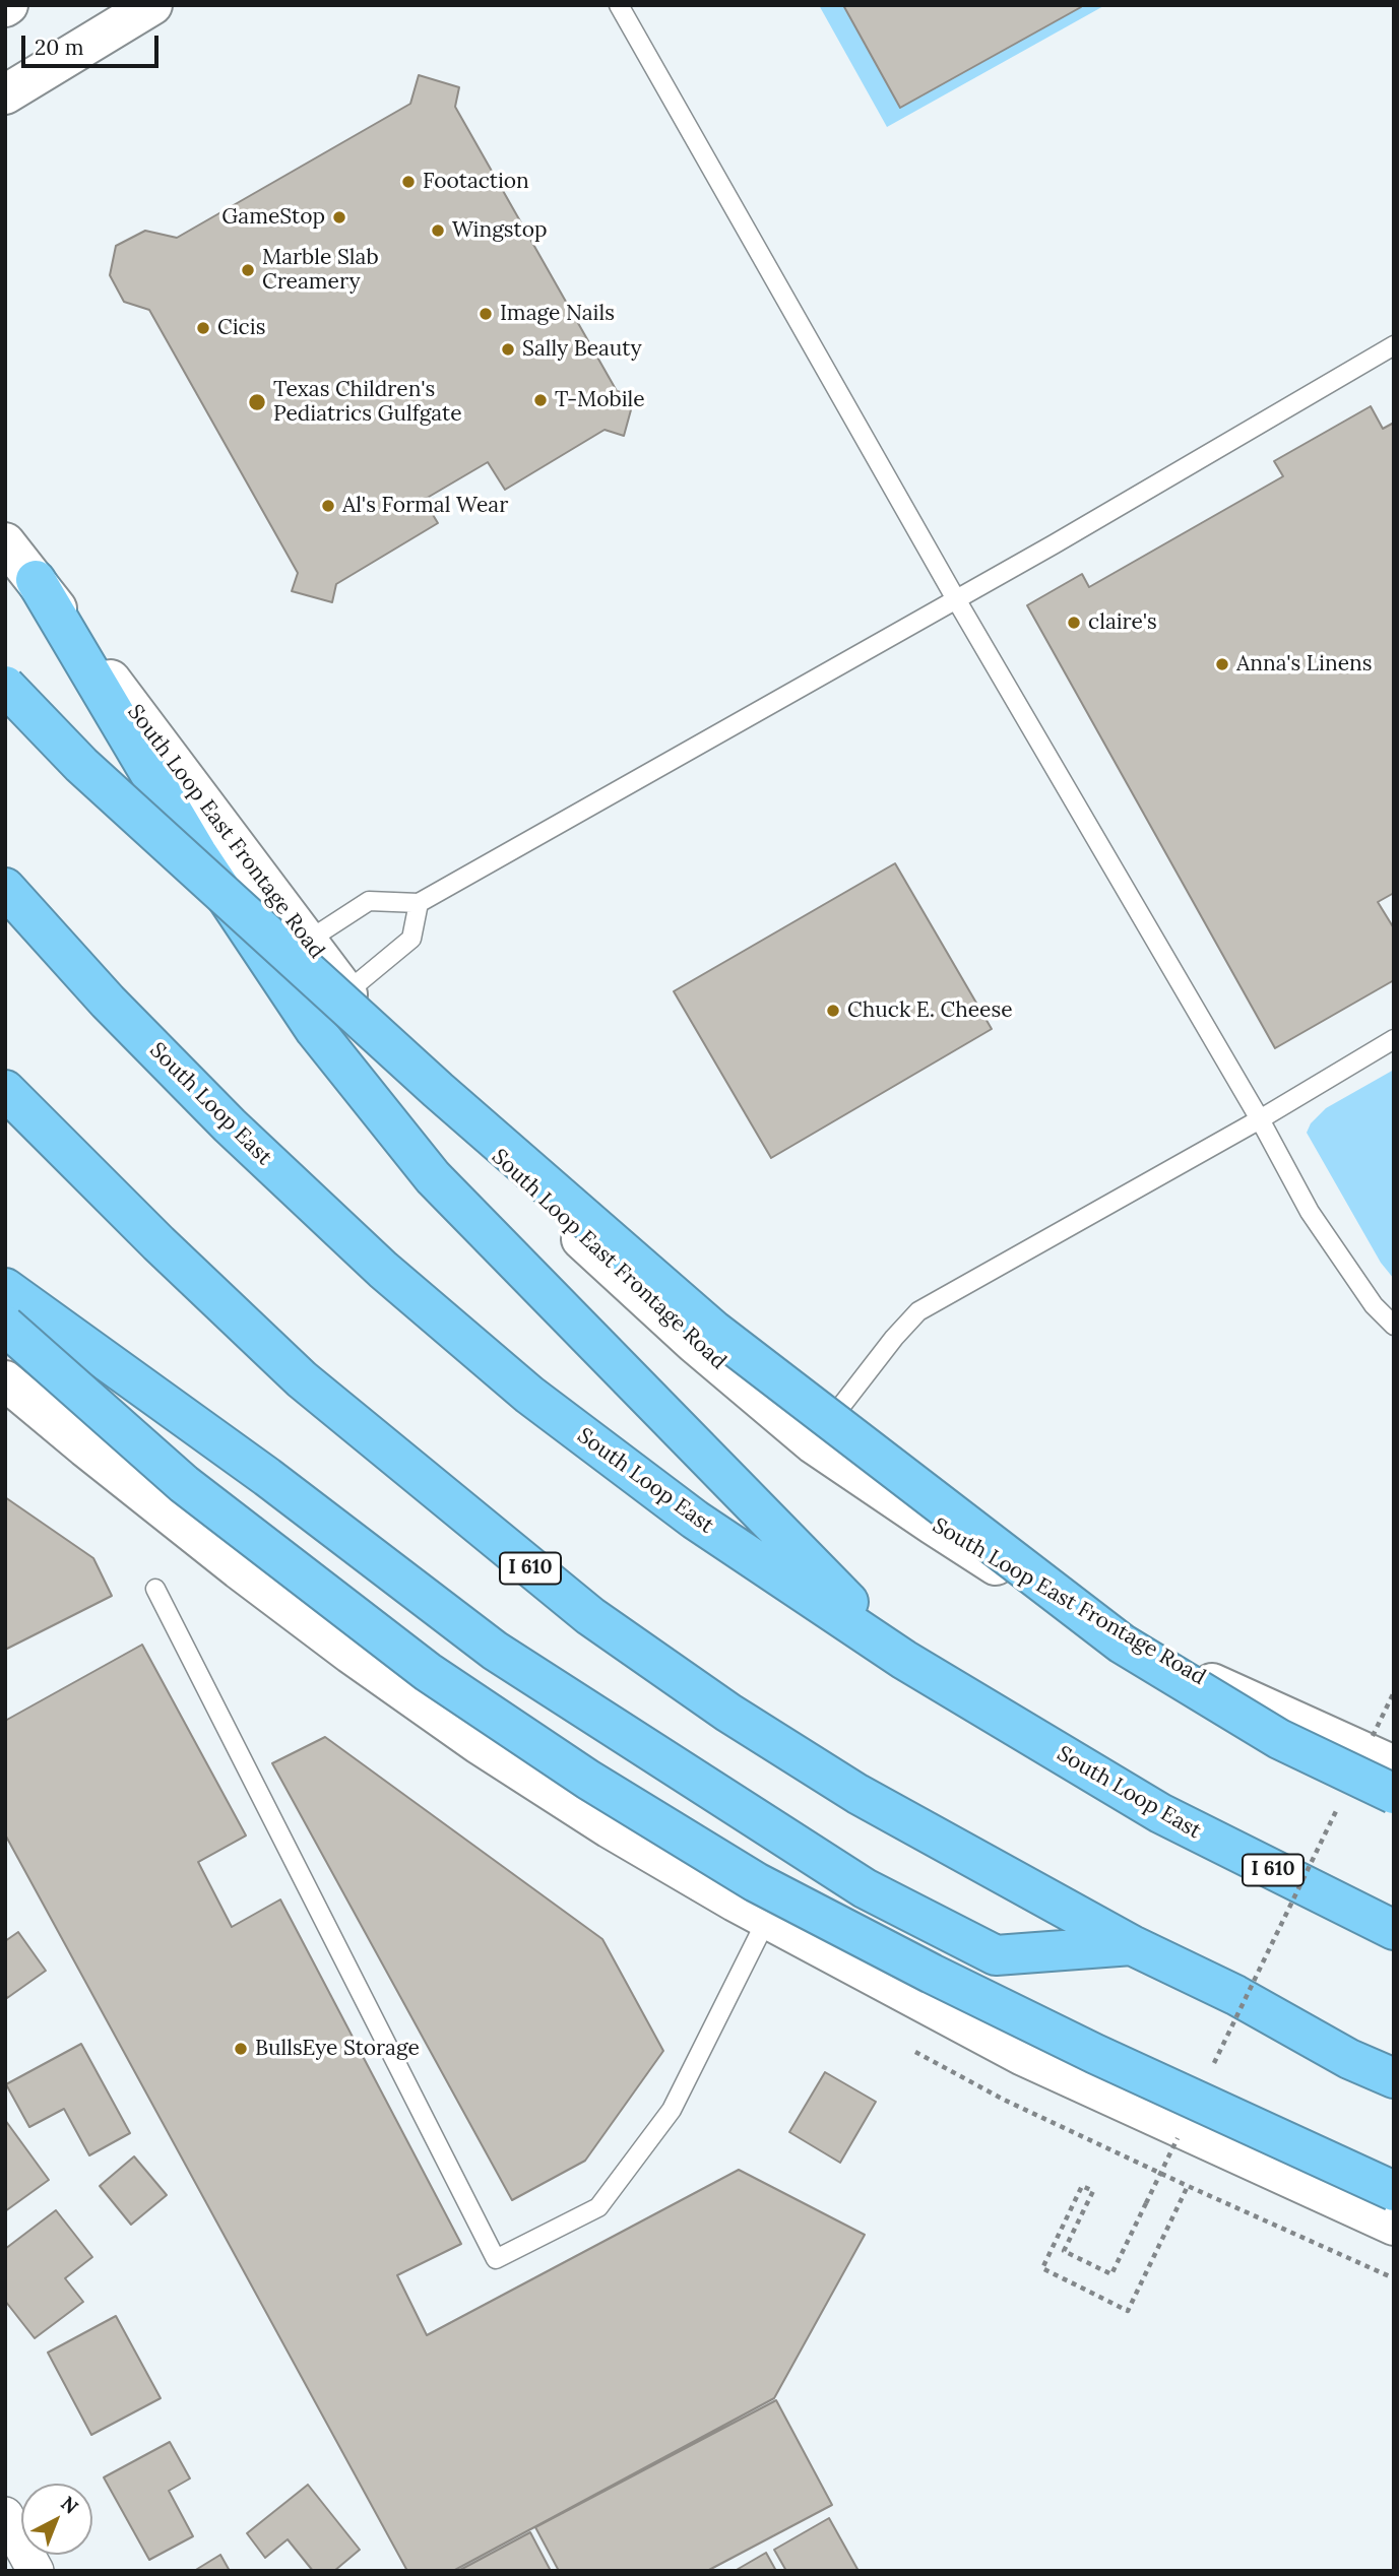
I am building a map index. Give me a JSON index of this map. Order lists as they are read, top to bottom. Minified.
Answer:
{"streets":{"highway":["South Loop East","I 610"],"main road":["South Loop East Frontage Road"]},"places":["Footaction","GameStop","Wingstop","Marble Slab Creamery","Image Nails","Cicis","Sally Beauty","T-Mobile","Texas Children's Pediatrics Gulfgate","Al's Formal Wear","claire's","Anna's Linens","Chuck E. Cheese","BullsEye Storage"],"scale_bar":"20 m","north":"top right"}
